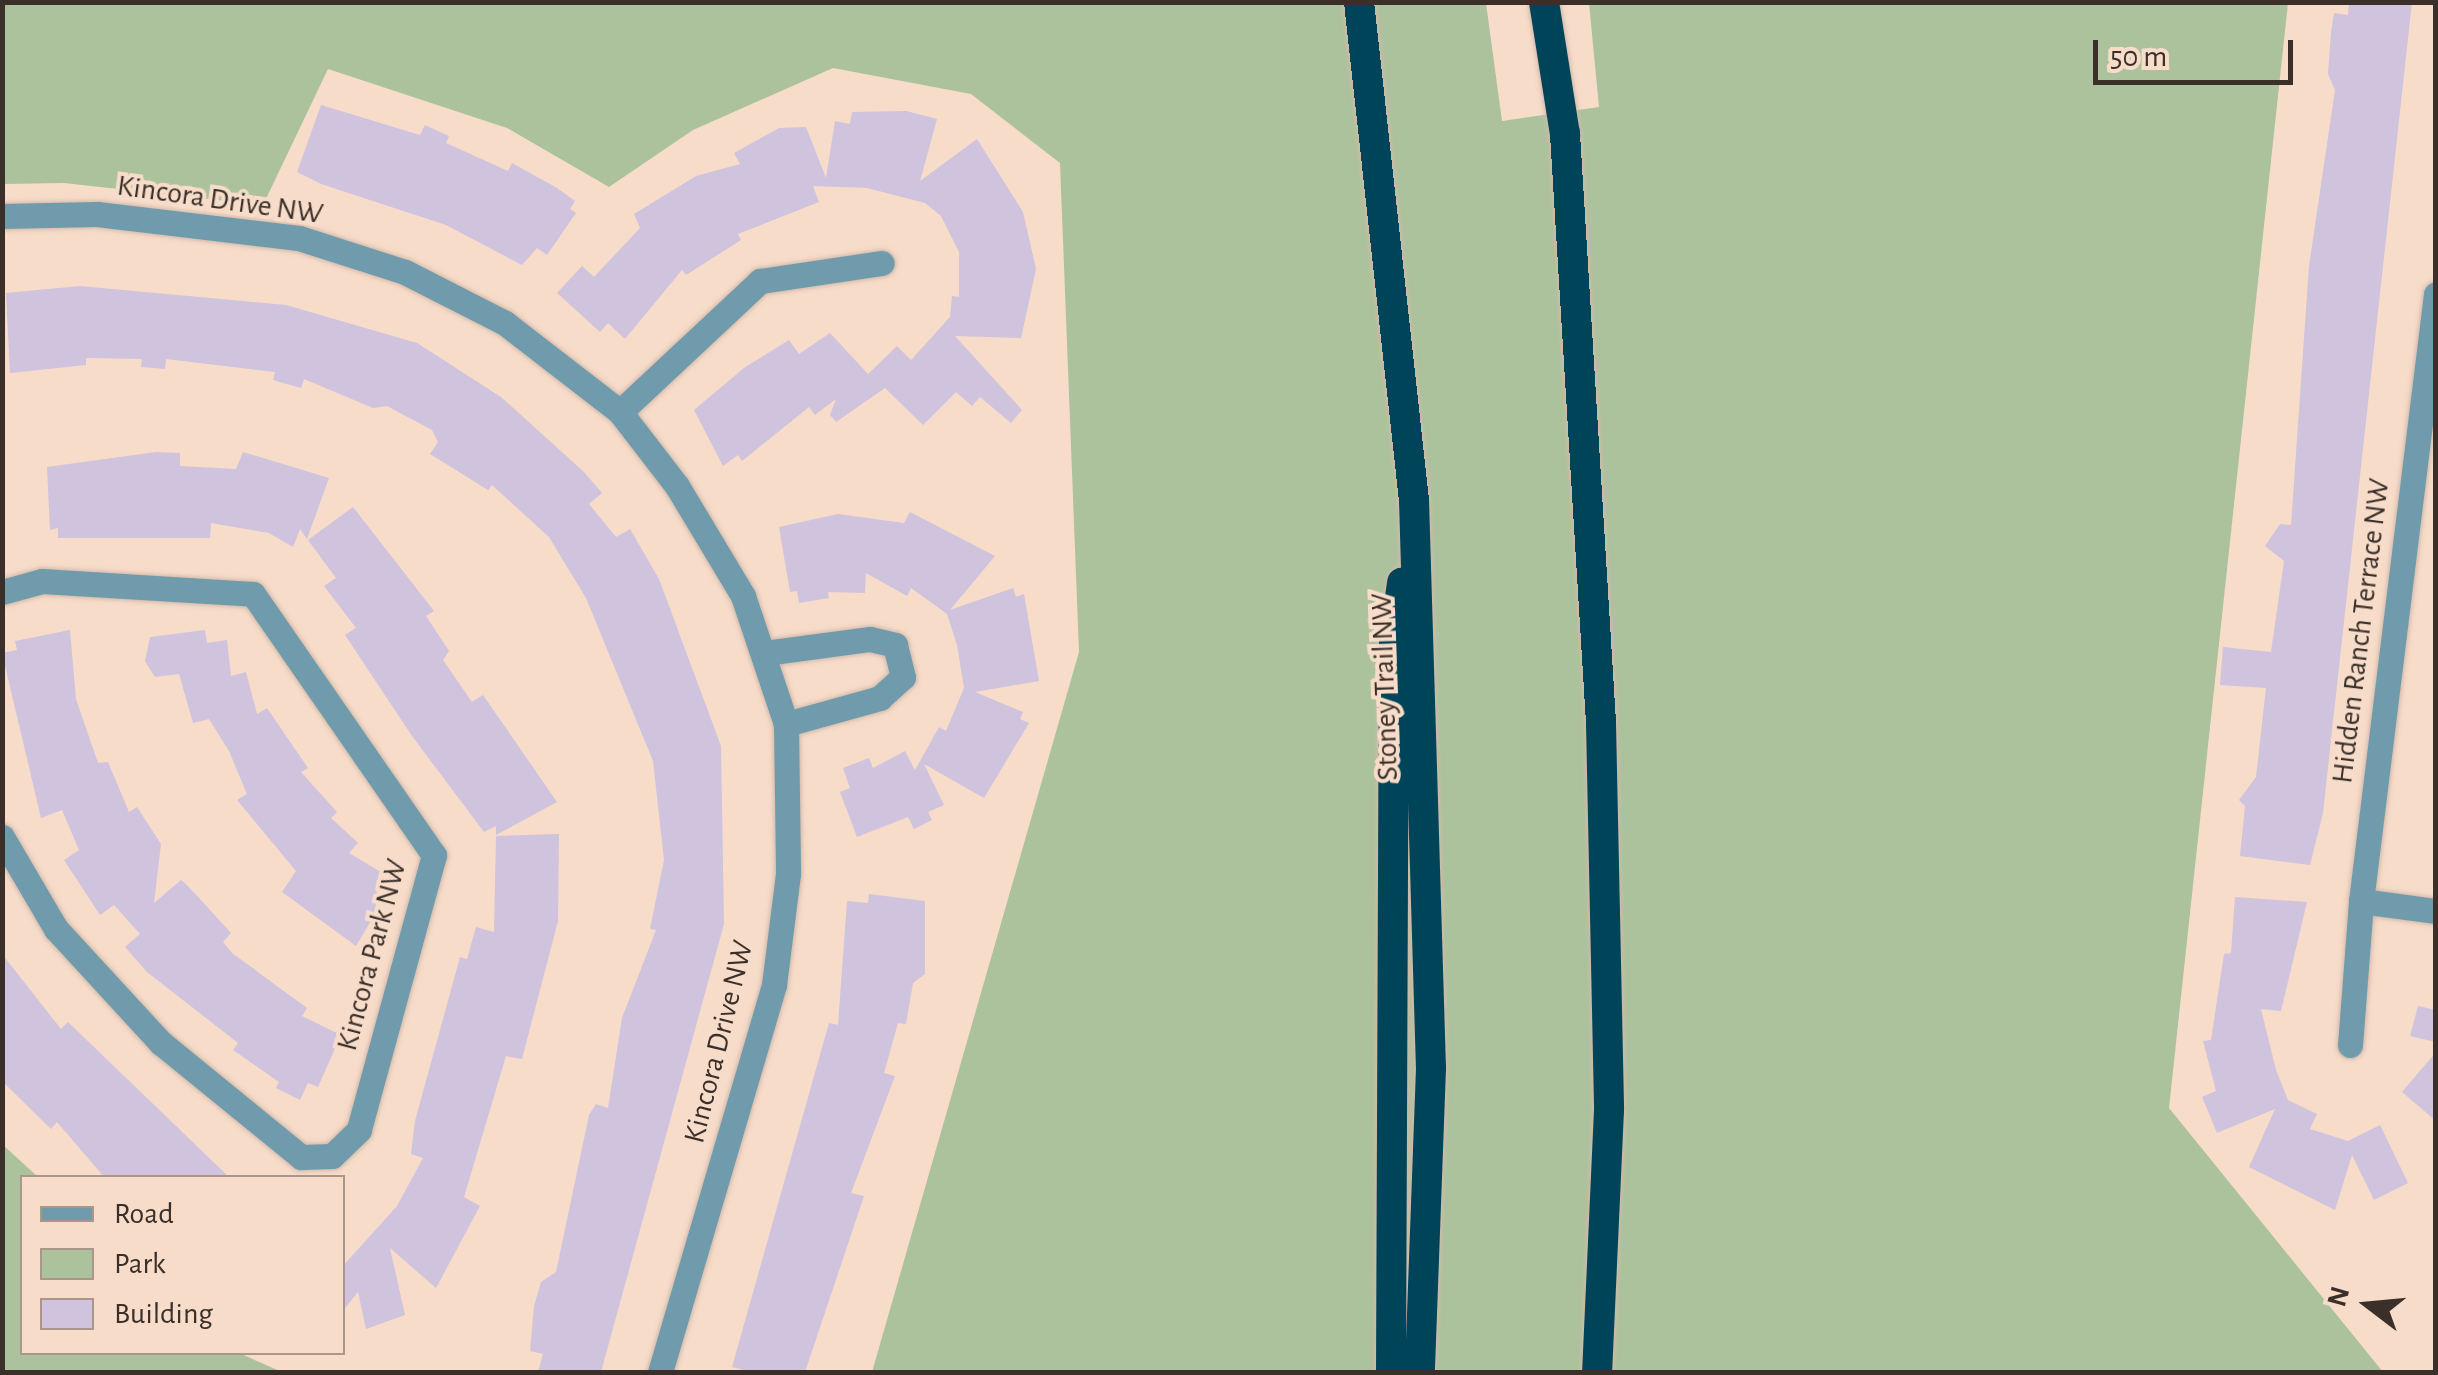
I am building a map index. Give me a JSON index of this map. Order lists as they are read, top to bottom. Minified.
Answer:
{"streets":{"highway":["Stoney Trail NW"],"street":["Kincora Drive NW","Hidden Ranch Terrace NW","Kincora Park NW"]},"legend":["Road","Park","Building"],"scale_bar":"50 m","north":"left"}
